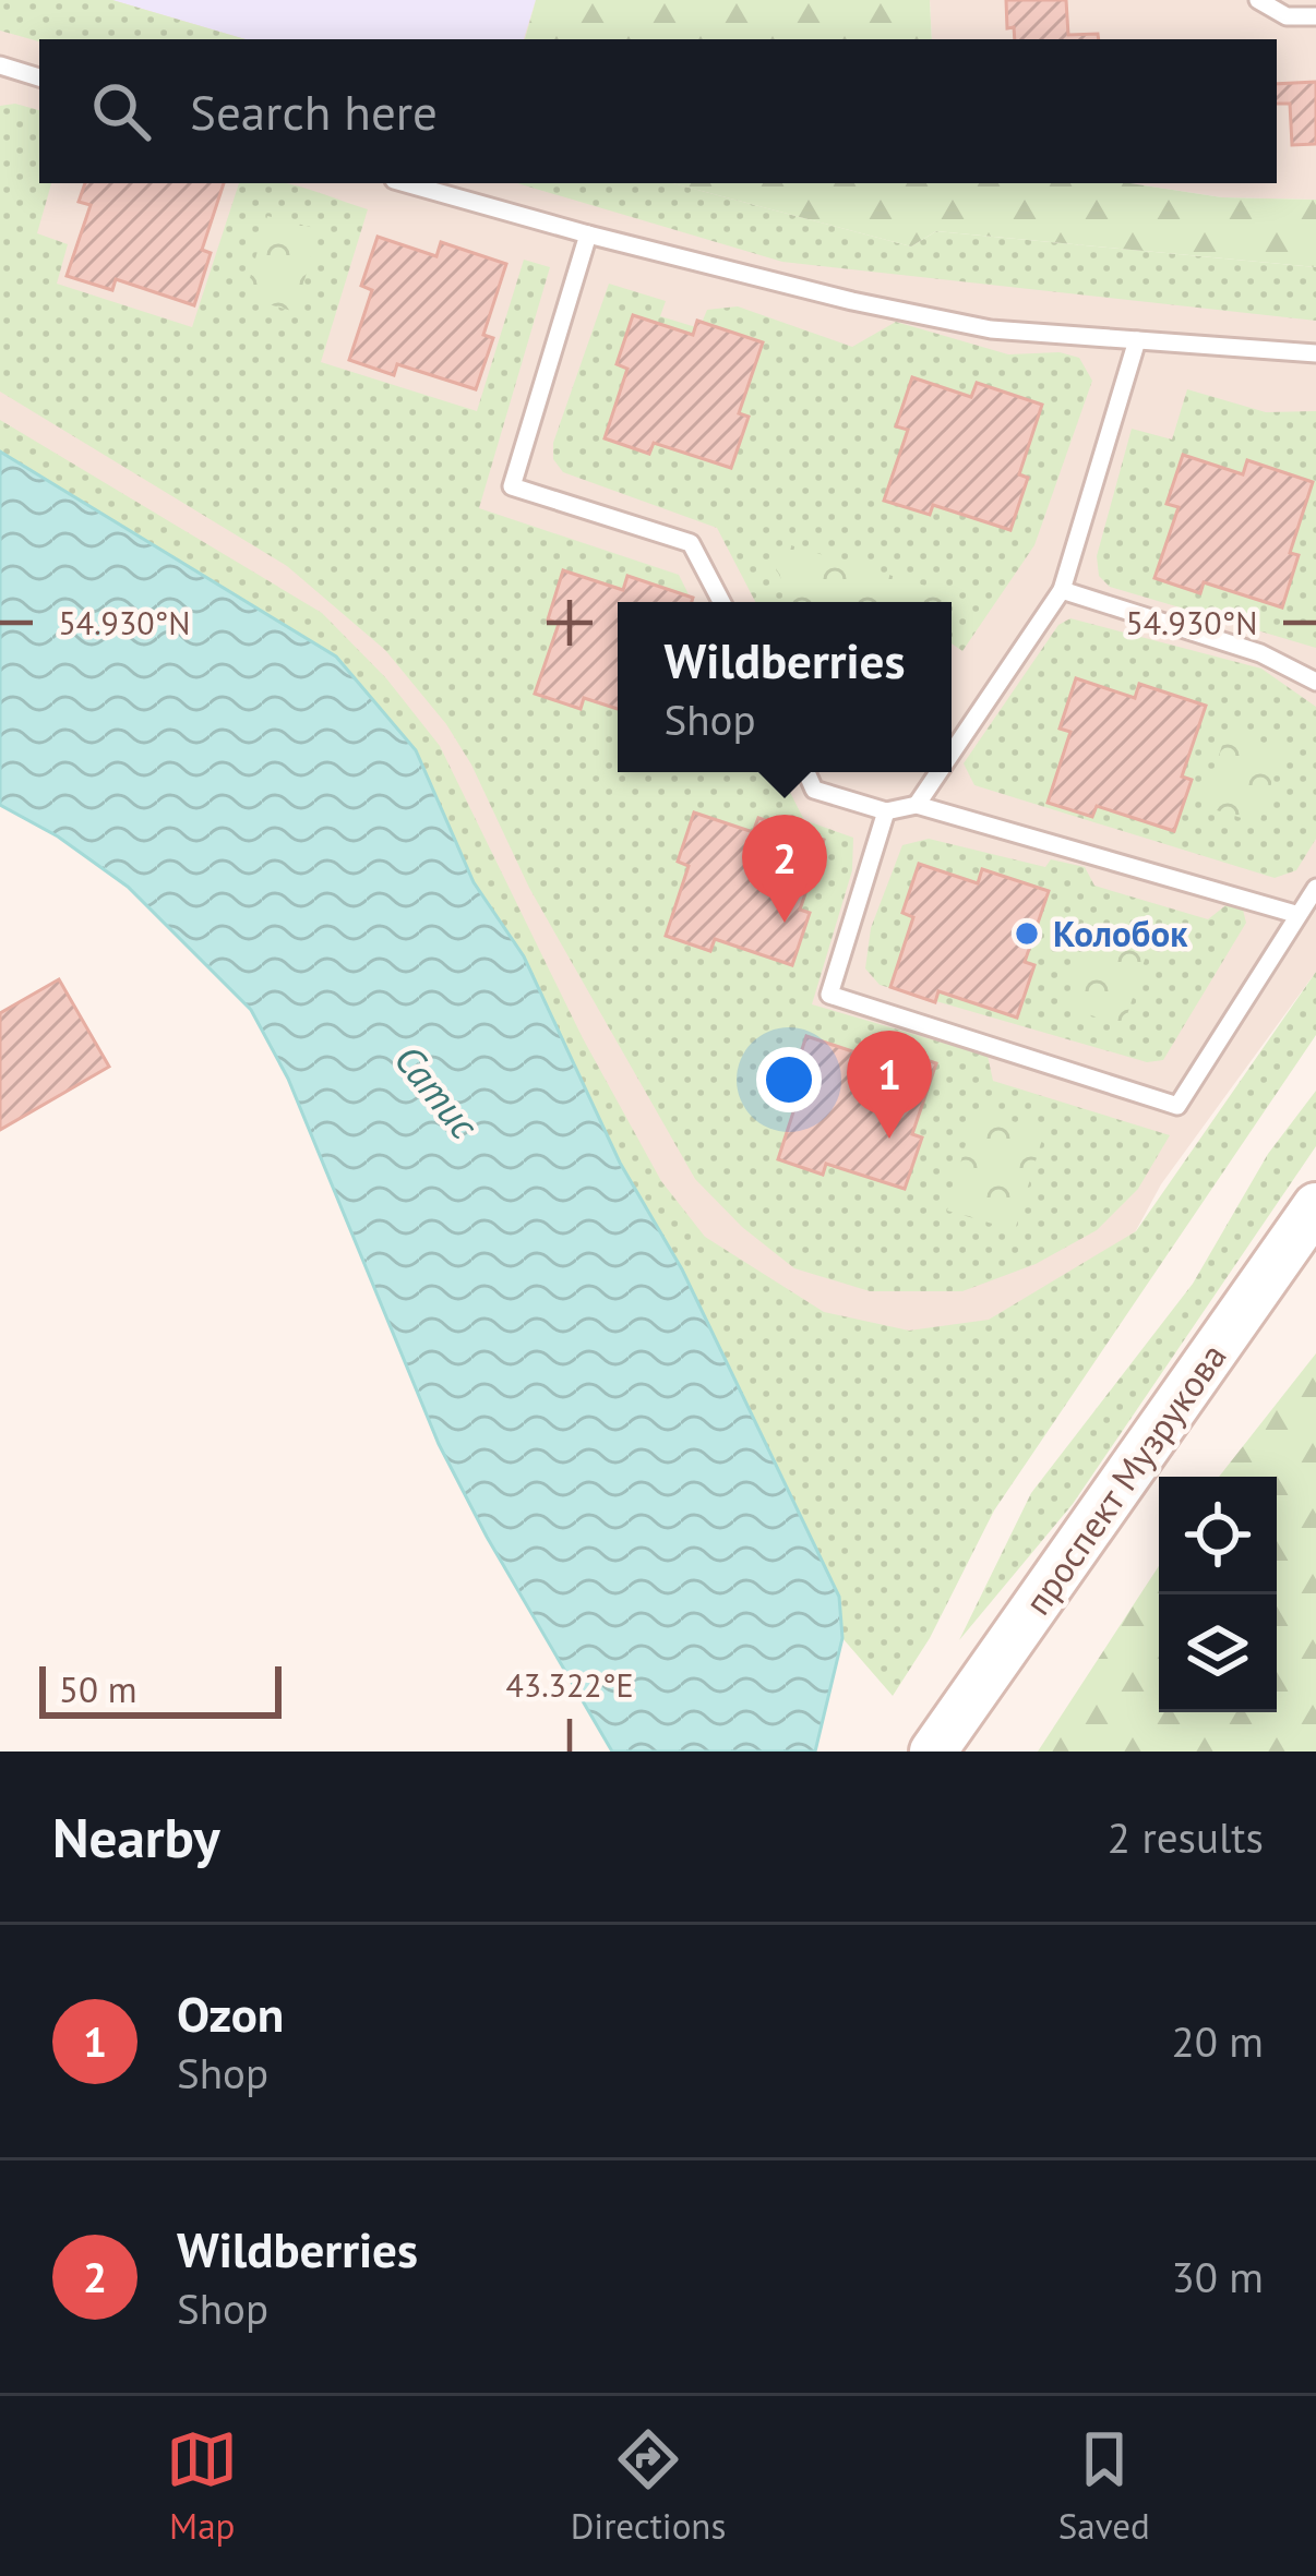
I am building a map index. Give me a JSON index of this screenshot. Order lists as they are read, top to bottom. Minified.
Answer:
{"streets":{"main road":["проспект Музрукова"]},"water":["Сатис"],"places":["Колобок"],"scale_bar":"50 m","page":{"search":"Search here","popup":["Wildberries","Shop"],"pins":["2","1"],"scale":"50 m","heading":["Nearby","2 results"],"list":[{"mark":"1","name":"Ozon","note":"Shop","value":"20 m"},{"mark":"2","name":"Wildberries","note":"Shop","value":"30 m"}],"nav":["Map","Directions","Saved"]},"coordinates":["54.930°N","43.322°E"]}
